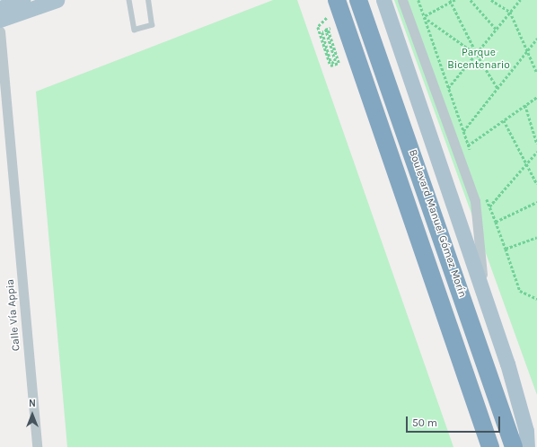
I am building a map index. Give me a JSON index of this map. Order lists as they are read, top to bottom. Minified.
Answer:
{"streets":{"highway":["Boulevard Manuel Gómez Morín"],"street":["Calle Vía Appia"]},"parks":["Parque Bicentenario"],"scale_bar":"50 m","north":"top"}
